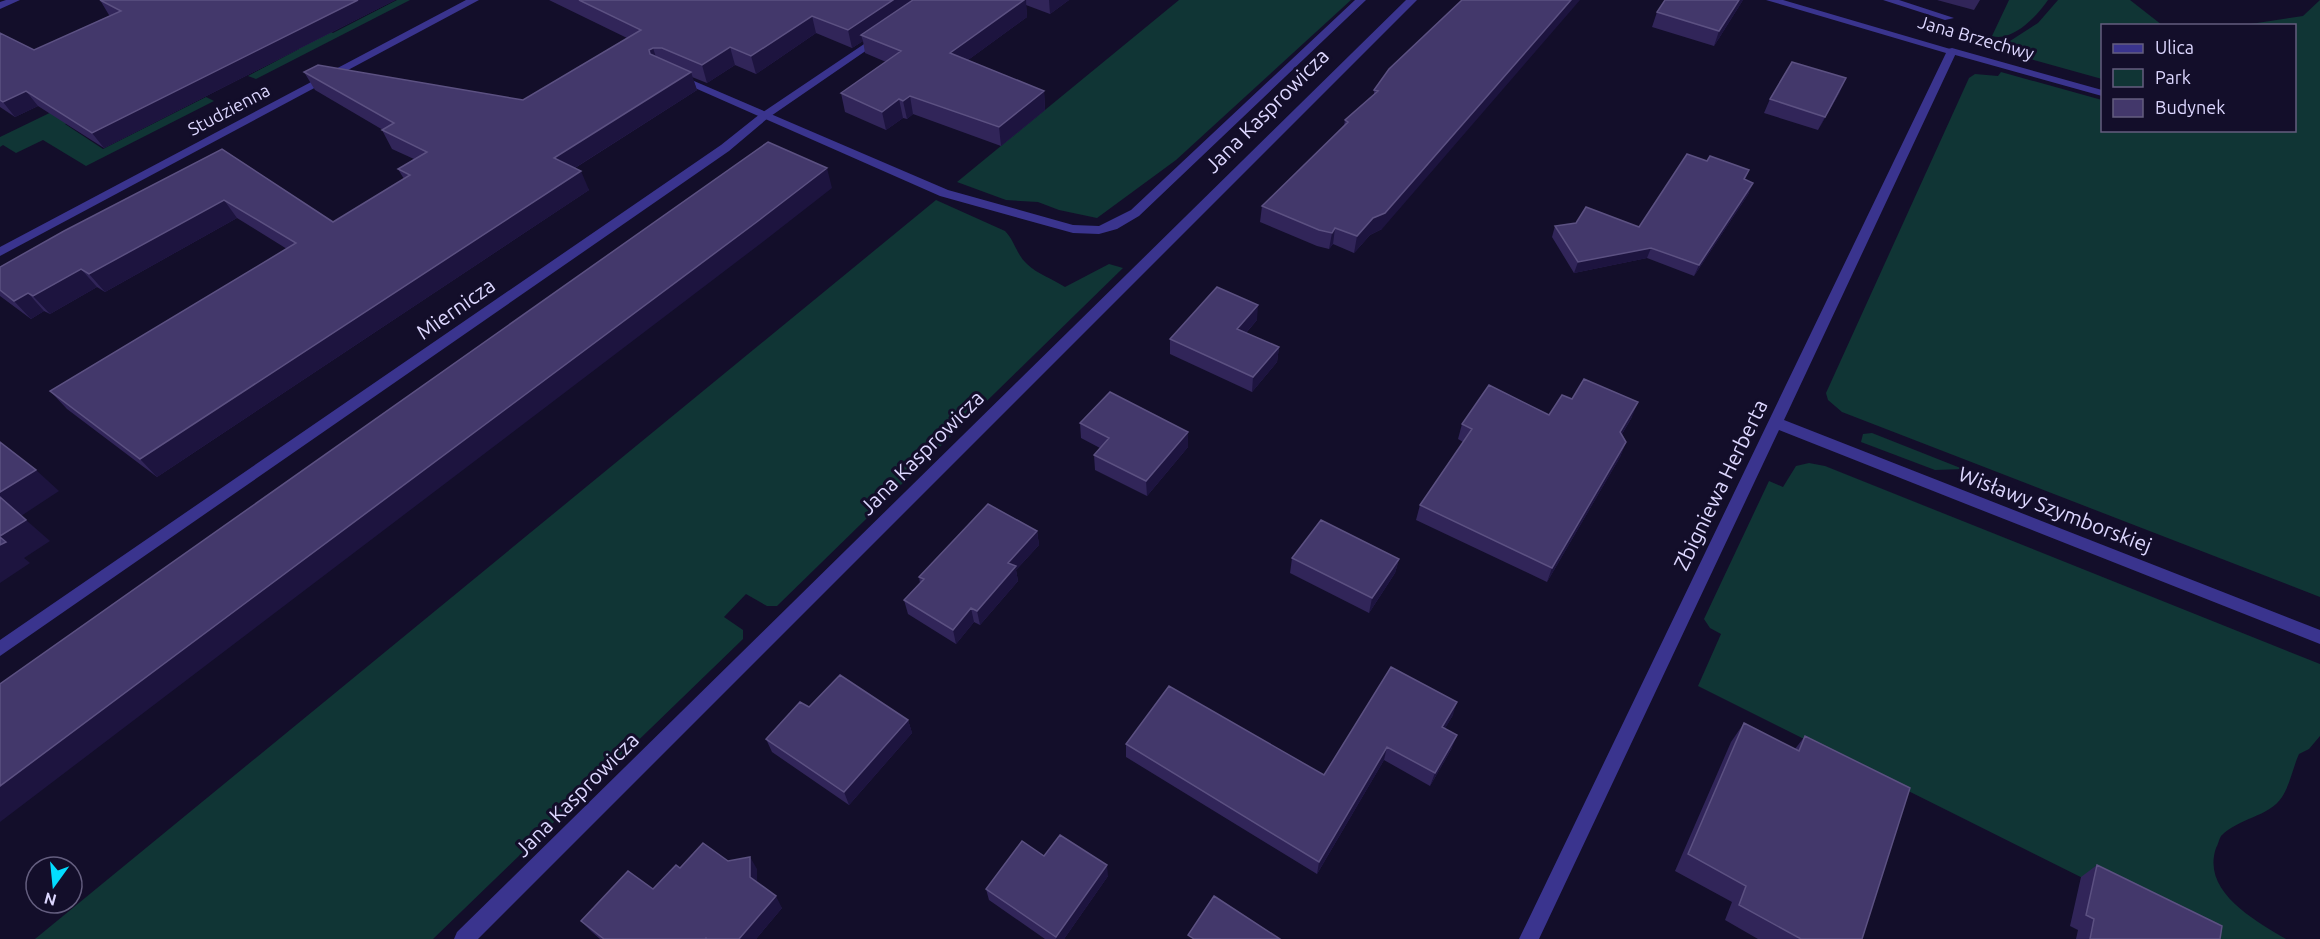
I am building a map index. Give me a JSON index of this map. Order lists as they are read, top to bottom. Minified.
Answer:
{"streets":{"street":["Jana Brzechwy","Studzienna","Jana Kasprowicza","Miernicza","Zbigniewa Herberta","Wisławy Szymborskiej"]},"crossings":[["Jana Brzechwy","Zbigniewa Herberta"],["Zbigniewa Herberta","Wisławy Szymborskiej"]],"legend":["Ulica","Park","Budynek"],"north":"bottom"}
